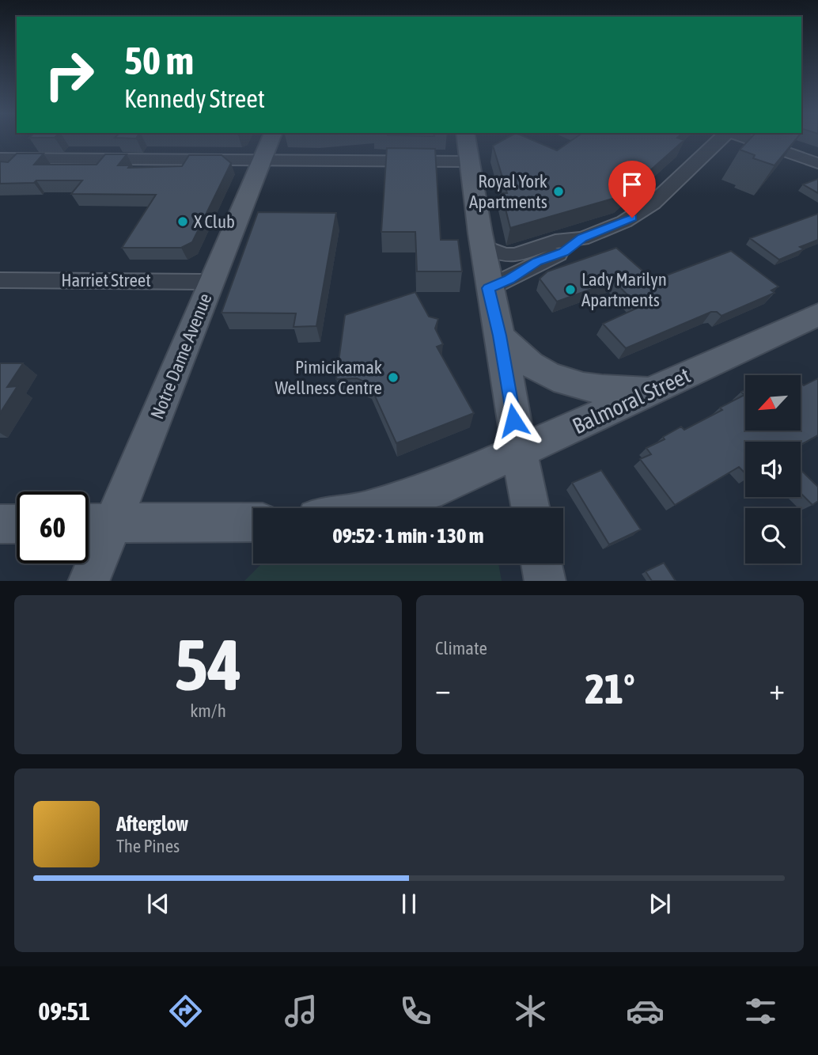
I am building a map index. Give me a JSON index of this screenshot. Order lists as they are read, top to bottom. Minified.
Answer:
{"streets":{"main road":["Notre Dame Avenue","Balmoral Street"],"street":["Harriet Street"]},"crossings":[["Harriet Street","Notre Dame Avenue"]],"places":["Royal York Apartments","X Club","Lady Marilyn Apartments","Pimicikamak Wellness Centre"],"north":"bottom left","page":{"turn":["50 m","Kennedy Street"],"limit":"60","trip":"09:52 · 1 min · 130 m","tile":[["54","km/h"],"Climate"],"heat":["−","21°","+"],"song":["Afterglow","The Pines"],"tabs":"09:51"}}
